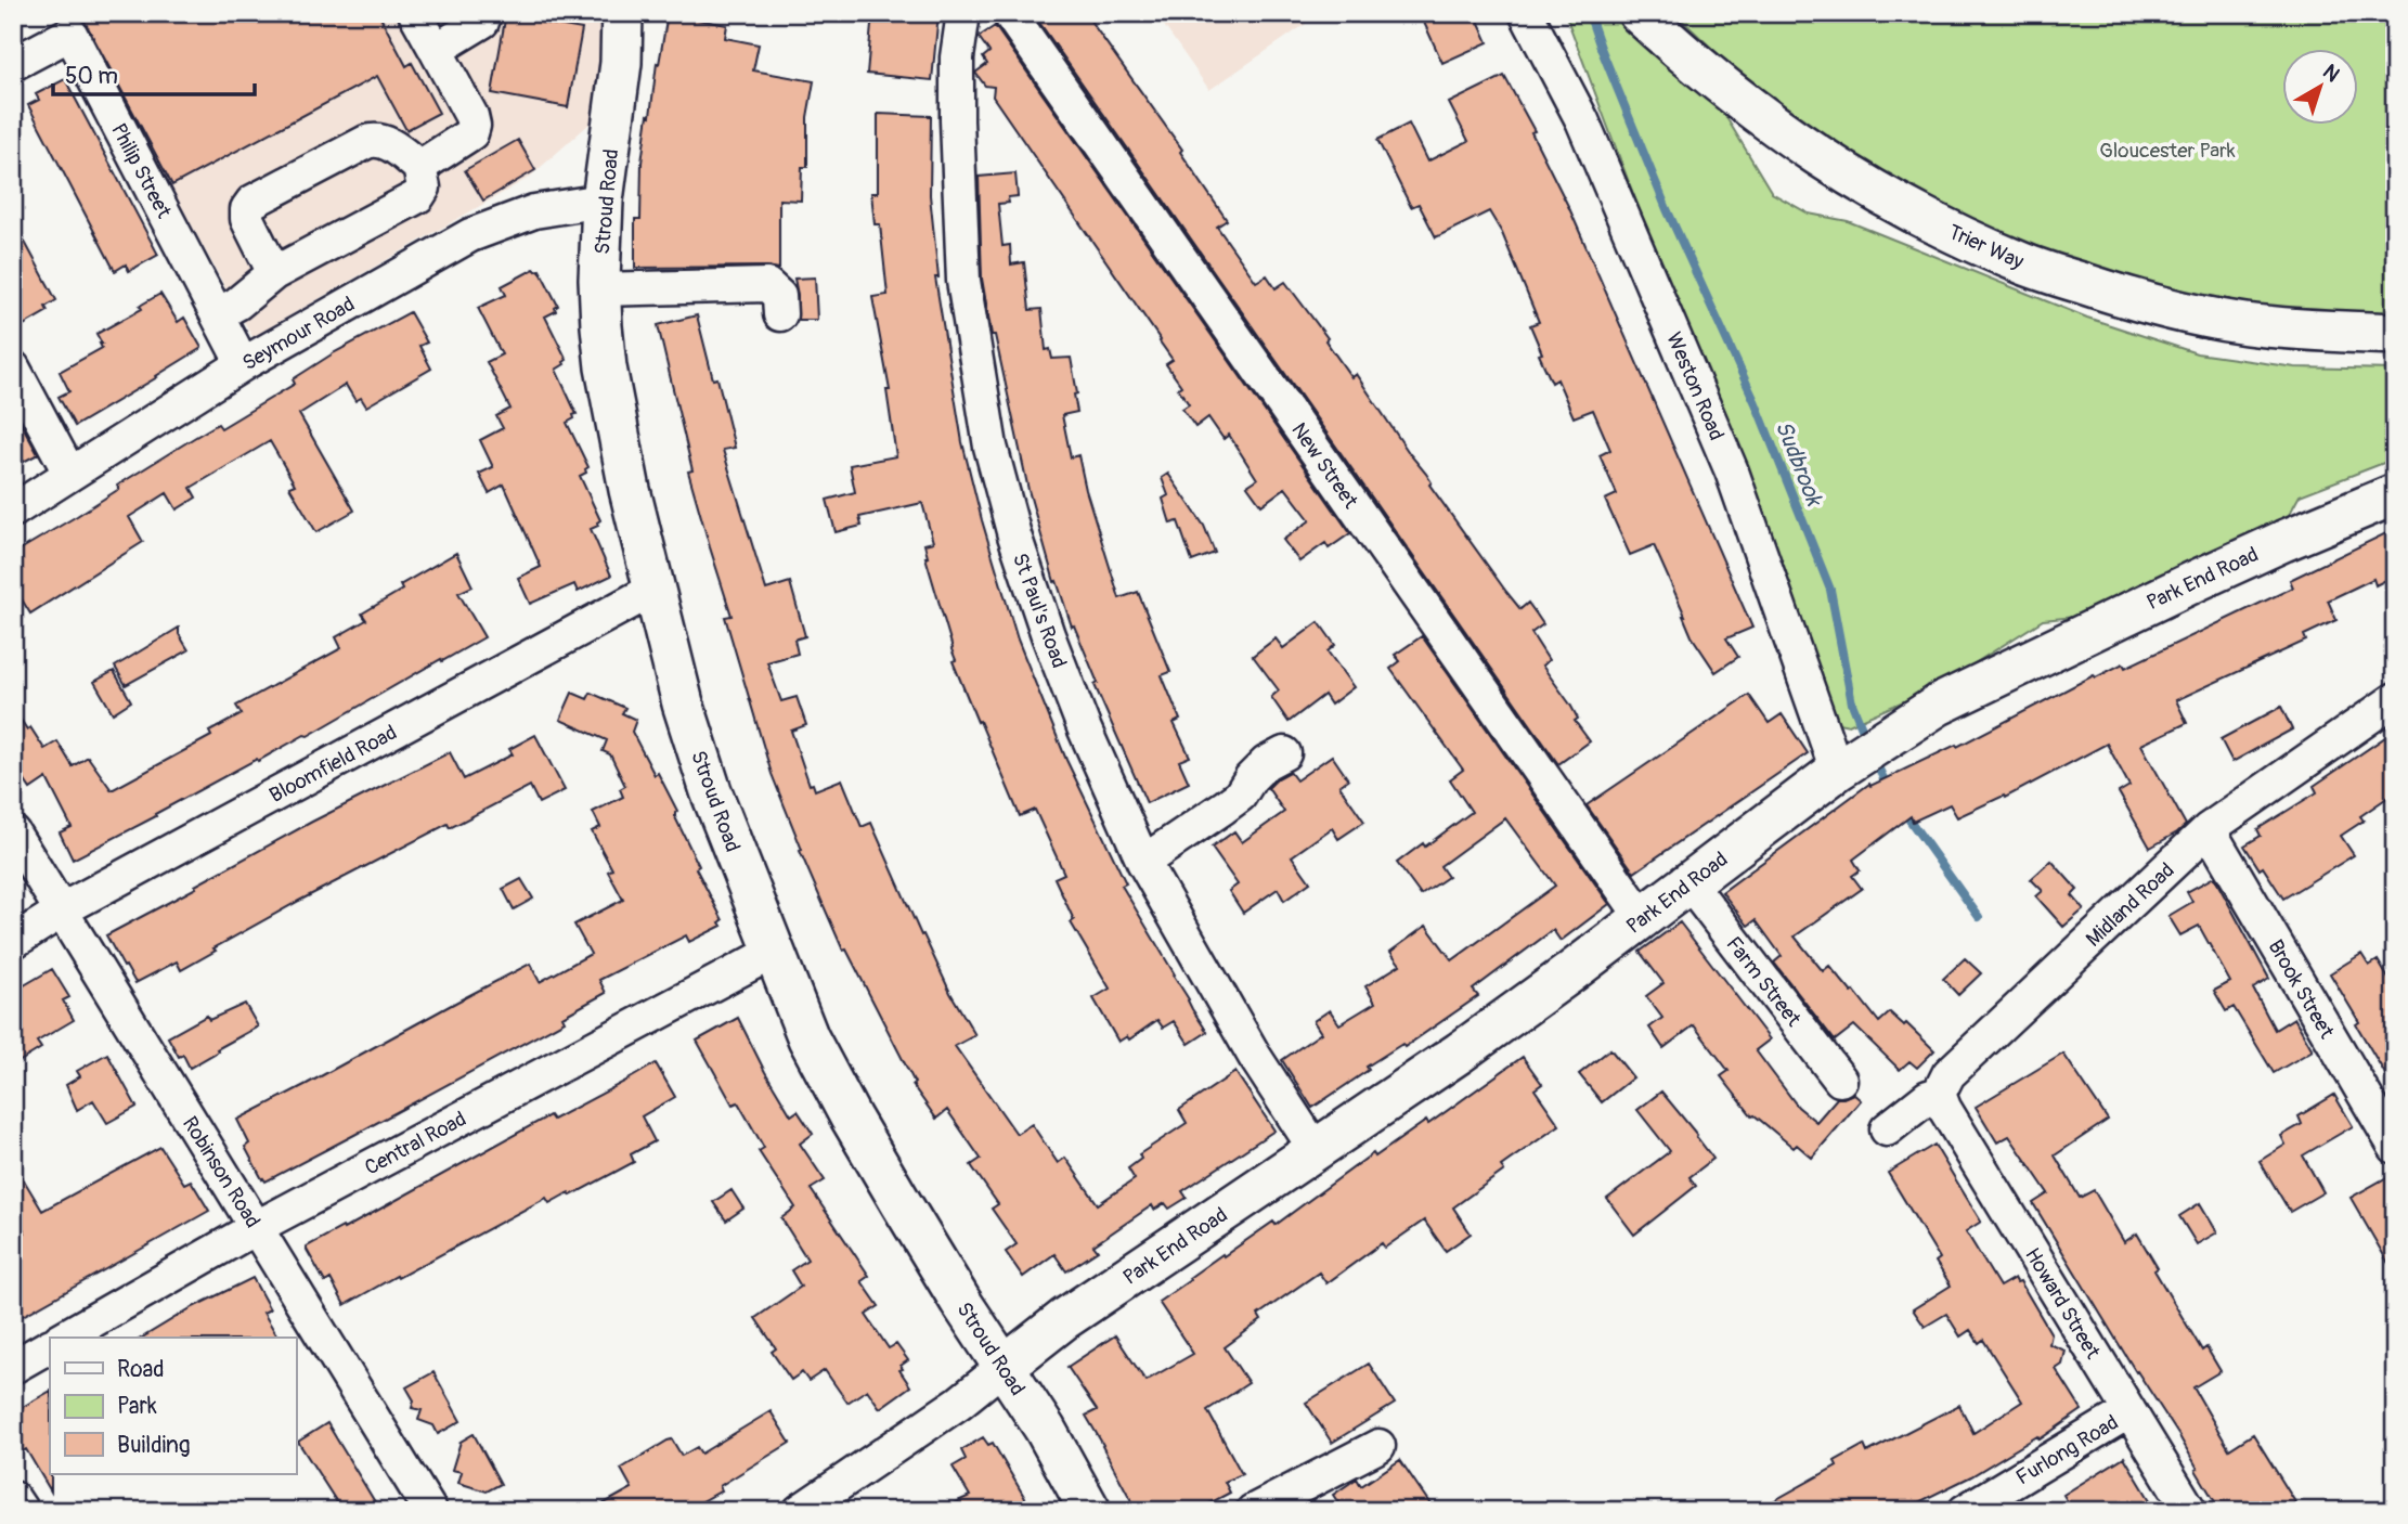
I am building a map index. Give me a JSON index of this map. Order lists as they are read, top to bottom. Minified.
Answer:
{"streets":{"main road":["Stroud Road","Trier Way","Park End Road"],"street":["Philip Street","Seymour Road","Weston Road","New Street","St Paul's Road","Bloomfield Road","Midland Road","Farm Street","Brook Street","Central Road","Robinson Road","Howard Street","Furlong Road"]},"crossings":[["Philip Street","Seymour Road"],["Stroud Road","Seymour Road"],["Stroud Road","Park End Road"],["Stroud Road","Bloomfield Road"],["Stroud Road","Central Road"],["Weston Road","Park End Road"],["New Street","Park End Road"],["Park End Road","St Paul's Road"],["Park End Road","Farm Street"],["Bloomfield Road","Robinson Road"],["Midland Road","Brook Street"],["Midland Road","Howard Street"],["Central Road","Robinson Road"],["Howard Street","Furlong Road"]],"water":["Sudbrook"],"parks":["Gloucester Park"],"legend":["Road","Park","Building"],"scale_bar":"50 m","north":"top right"}
